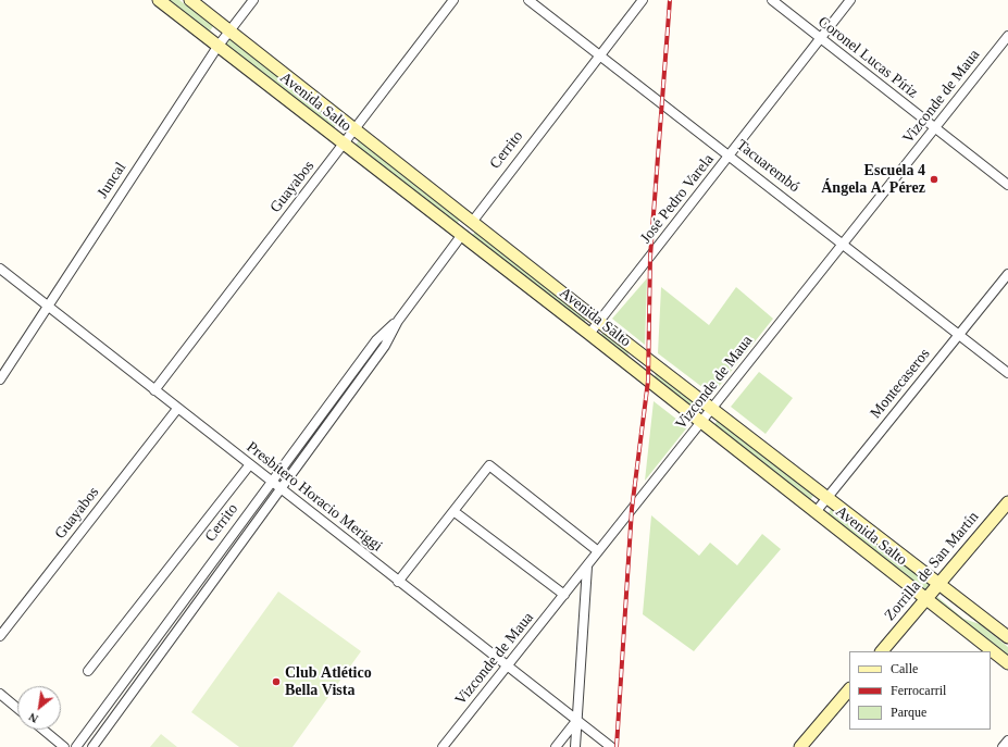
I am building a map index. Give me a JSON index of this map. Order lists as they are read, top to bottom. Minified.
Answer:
{"streets":{"street":["Coronel Lucas Píriz","Vizconde de Maua","Avenida Salto","Cerrito","Tacuarembó","Juncal","Guayabos","José Pedro Varela","Montecaseros","Presbítero Horacio Meriggi","Zorrilla de San Martín"]},"crossings":[["Coronel Lucas Píriz","Vizconde de Maua"],["Coronel Lucas Píriz","José Pedro Varela"],["Vizconde de Maua","Avenida Salto"],["Vizconde de Maua","Tacuarembó"],["Vizconde de Maua","Presbítero Horacio Meriggi"],["Avenida Salto","Cerrito"],["Avenida Salto","Juncal"],["Avenida Salto","Guayabos"],["Avenida Salto","José Pedro Varela"],["Avenida Salto","Montecaseros"],["Avenida Salto","Zorrilla de San Martín"],["Cerrito","Tacuarembó"],["Cerrito","Presbítero Horacio Meriggi"],["Tacuarembó","José Pedro Varela"],["Tacuarembó","Montecaseros"],["Juncal","Presbítero Horacio Meriggi"],["Guayabos","Presbítero Horacio Meriggi"]],"places":["Escuela 4 Ángela A. Pérez","Club Atlético Bella Vista"],"legend":["Calle","Ferrocarril","Parque"],"north":"bottom left"}
